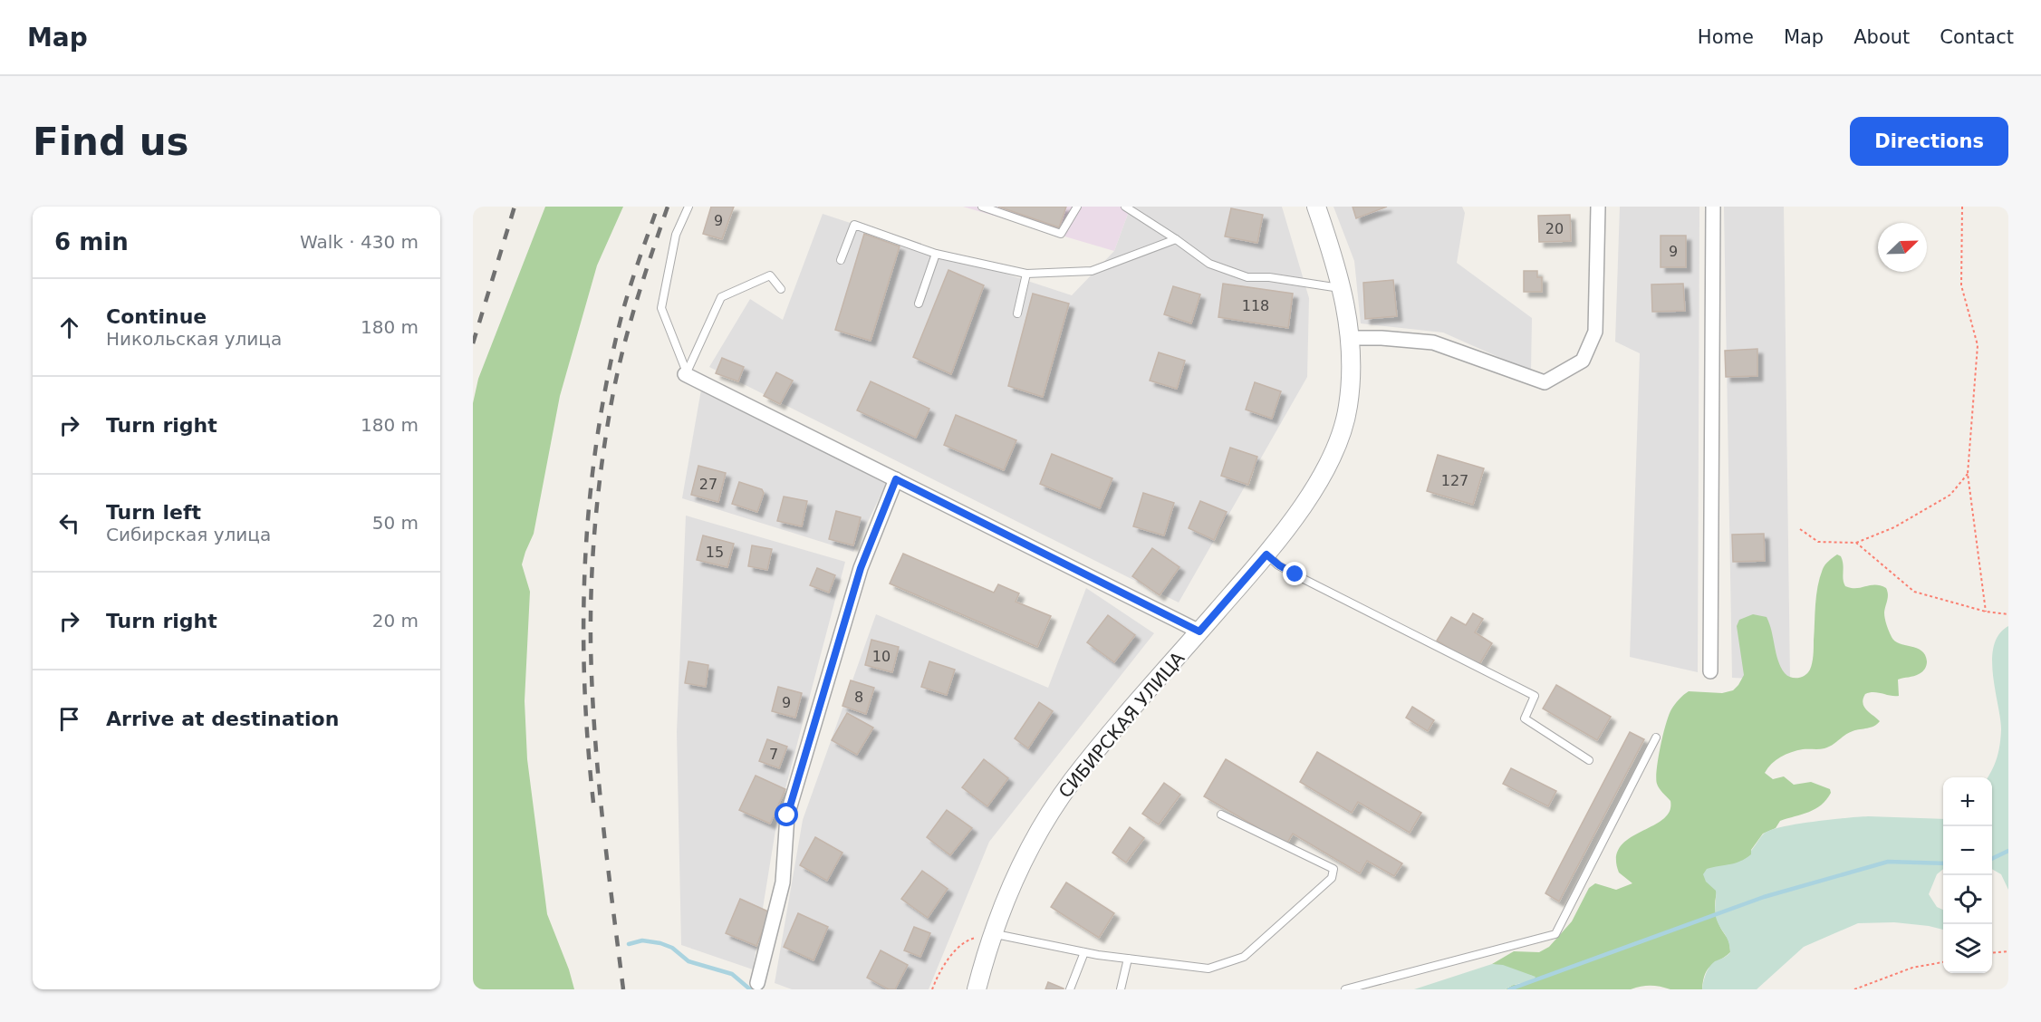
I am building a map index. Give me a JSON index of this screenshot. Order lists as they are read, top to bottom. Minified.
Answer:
{"streets":{"street":["СИБИРСКАЯ УЛИЦА"]},"house_numbers":["9","20","9","118","127","27","15","10","8","9","7"],"north":"top right","page":{"header":"Map","nav":["Home","Map","About","Contact"],"buttons":"Directions","title":"Find us","heading":["6 min","Walk · 430 m"],"list":[["Continue","Никольская улица","180 m"],["Turn right","180 m"],["Turn left","Сибирская улица","50 m"],["Turn right","20 m"],"Arrive at destination"],"map_buttons":["+","−"]}}
